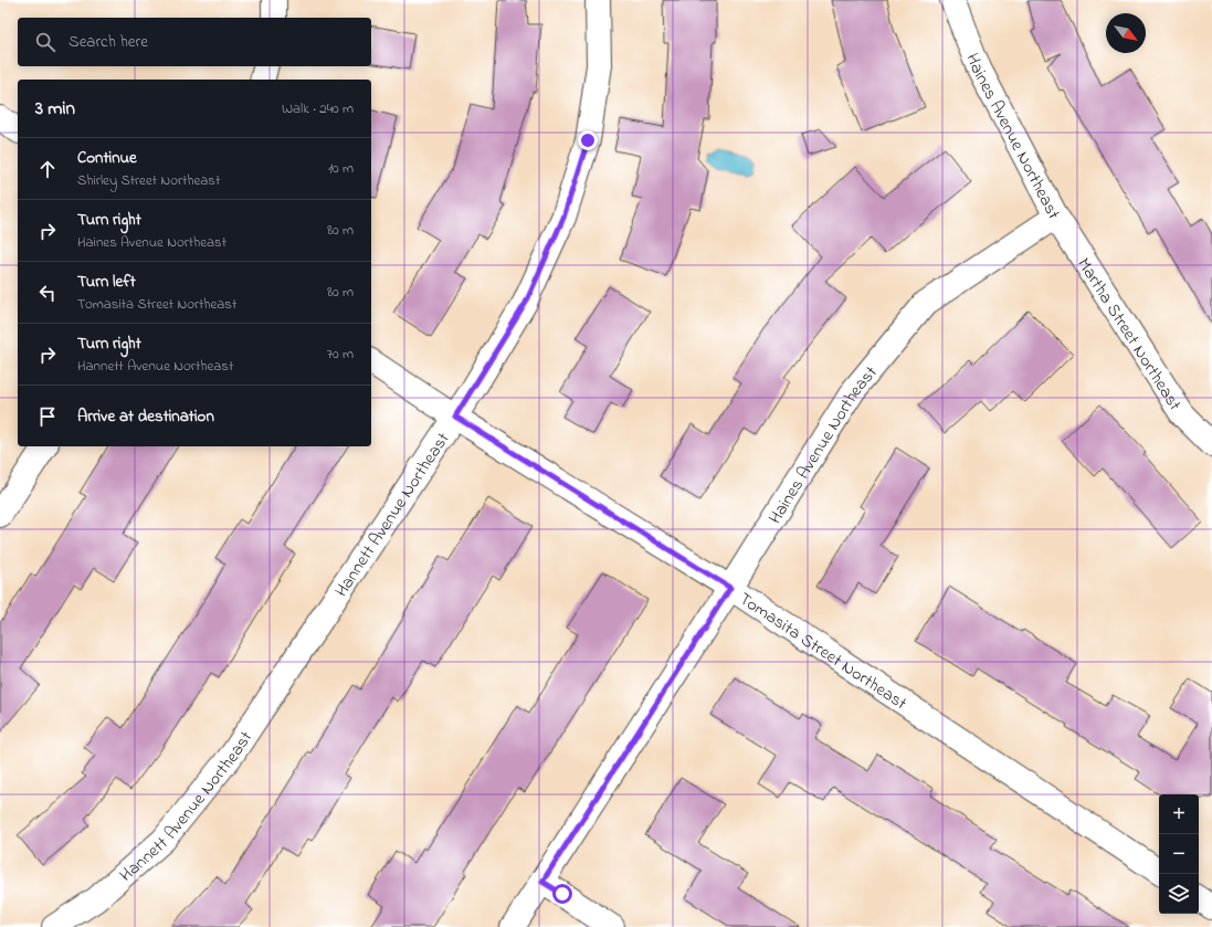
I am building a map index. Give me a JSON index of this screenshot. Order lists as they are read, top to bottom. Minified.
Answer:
{"streets":{"street":["Haines Avenue Northeast","Martha Street Northeast","Hannett Avenue Northeast","Tomasita Street Northeast"]},"crossings":[["Haines Avenue Northeast","Martha Street Northeast"],["Haines Avenue Northeast","Tomasita Street Northeast"],["Hannett Avenue Northeast","Tomasita Street Northeast"]],"north":"bottom right","page":{"search":"Search here","heading":["3 min","Walk · 240 m"],"list":[["Continue","Shirley Street Northeast","10 m"],["Turn right","Haines Avenue Northeast","80 m"],["Turn left","Tomasita Street Northeast","80 m"],["Turn right","Hannett Avenue Northeast","70 m"],"Arrive at destination"],"map_buttons":["+","−"]}}
